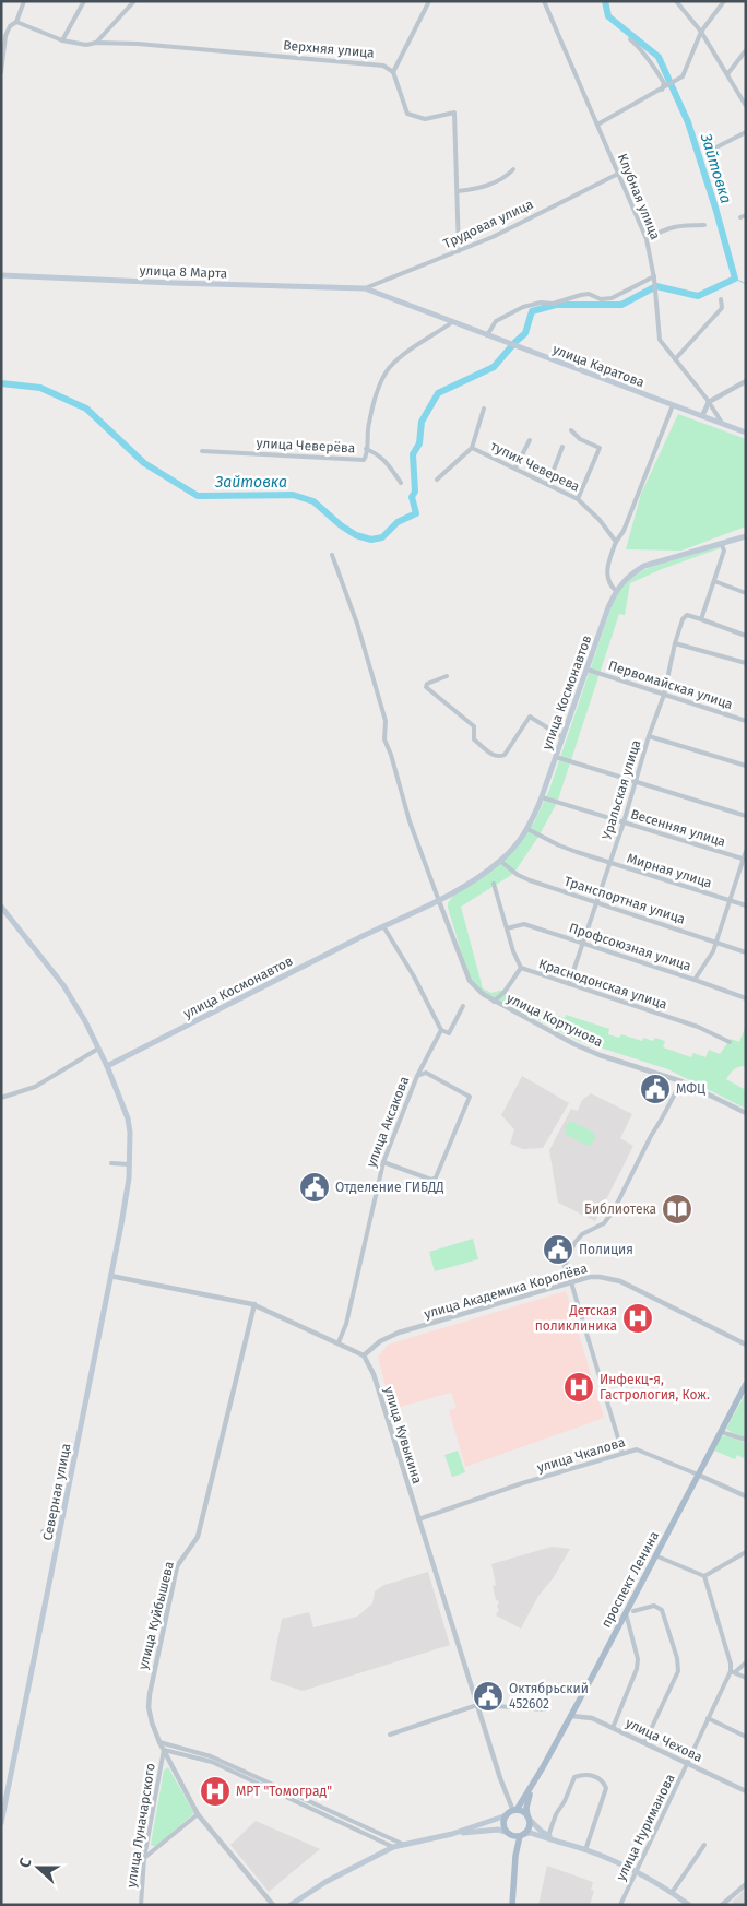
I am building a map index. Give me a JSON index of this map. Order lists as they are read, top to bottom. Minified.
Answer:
{"streets":{"main road":["улица 8 Марта","улица Каратова","улица Космонавтов","Северная улица","проспект Ленина"],"street":["Верхняя улица","Клубная улица","Трудовая улица","улица Чеверёва","тупик Чеверева","Первомайская улица","Уральская улица","Весенняя улица","Мирная улица","Транспортная улица","Профсоюзная улица","Краснодонская улица","улица Кортунова","улица Аксакова","улица Академика Королёва","улица Кувыкина","улица Чкалова","улица Куйбышева","улица Чехова","улица Луначарского","улица Нуриманова"]},"crossings":[["Клубная улица","Трудовая улица"],["Клубная улица","улица Каратова"],["Трудовая улица","улица 8 Марта"],["Трудовая улица","улица Каратова"],["улица 8 Марта","улица Каратова"],["улица Каратова","улица Чеверёва"],["Первомайская улица","улица Космонавтов"],["Первомайская улица","Уральская улица"],["улица Космонавтов","Весенняя улица"],["улица Космонавтов","Мирная улица"],["улица Космонавтов","Транспортная улица"],["улица Космонавтов","улица Кортунова"],["улица Космонавтов","Северная улица"],["Уральская улица","Весенняя улица"],["Уральская улица","Мирная улица"],["Уральская улица","Транспортная улица"],["Уральская улица","Профсоюзная улица"],["Уральская улица","Краснодонская улица"],["Профсоюзная улица","Краснодонская улица"],["улица Академика Королёва","улица Кувыкина"],["улица Кувыкина","улица Чкалова"],["улица Кувыкина","проспект Ленина"],["улица Чкалова","проспект Ленина"],["проспект Ленина","улица Чехова"],["улица Куйбышева","улица Луначарского"],["улица Чехова","улица Нуриманова"]],"water":["Зайтовка"],"places":{"public building":["МФЦ","Отделение ГИБДД","Полиция","Октябрьский 452602"],"library":["Библиотека"],"hospital":["Детская поликлиника","Инфекц-я, Гастрология, Кож.","МРТ \"Томоград\""]},"north":"left"}
